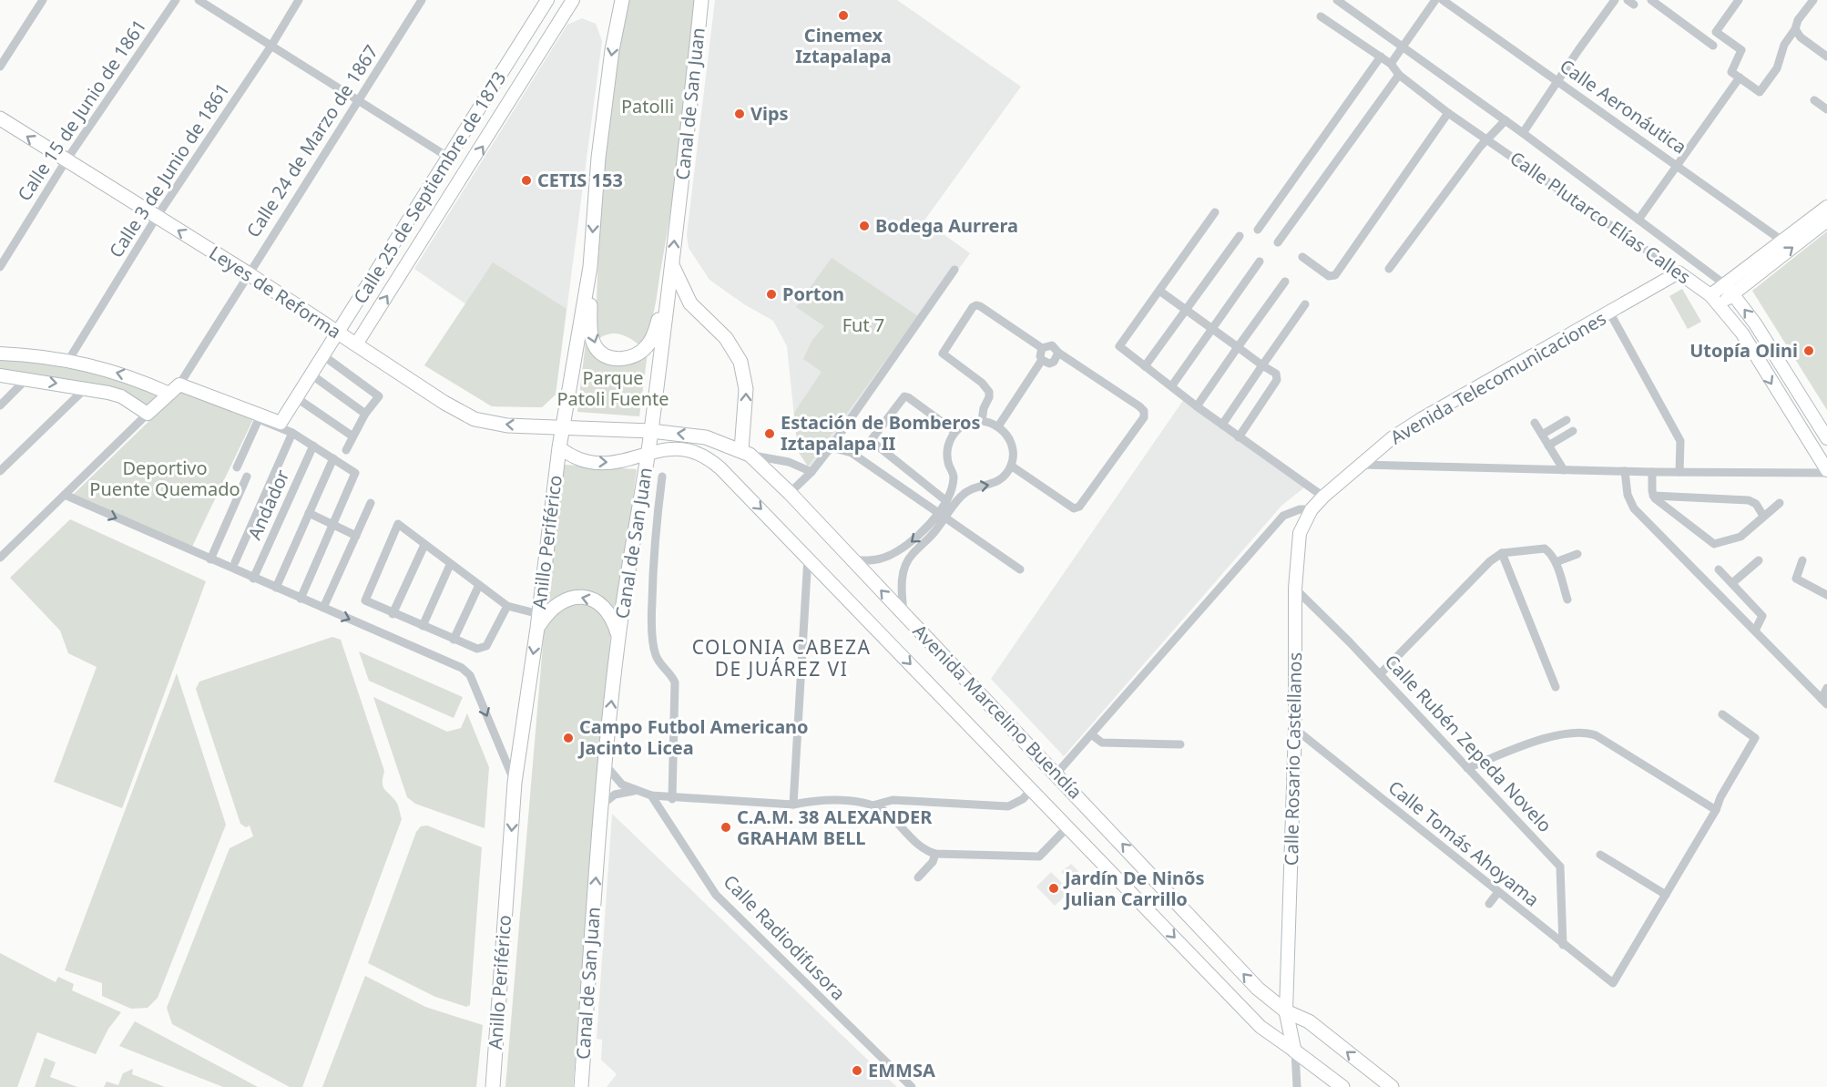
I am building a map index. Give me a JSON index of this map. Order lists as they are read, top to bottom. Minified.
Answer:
{"streets":{"main road":["Canal de San Juan","Leyes de Reforma","Anillo Periférico","Avenida Marcelino Buendía"],"street":["Calle Aeronáutica","Calle 15 de Junio de 1861","Calle 24 de Marzo de 1867","Calle 3 de Junio de 1861","Calle 25 de Septiembre de 1873","Calle Plutarco Elías Calles","Avenida Telecomunicaciones","Andador","Calle Rubén Zepeda Novelo","Calle Rosario Castellanos","Calle Tomás Ahoyama","Calle Radiodifusora"]},"crossings":[["Canal de San Juan","Avenida Marcelino Buendía"],["Calle 15 de Junio de 1861","Leyes de Reforma"],["Calle 24 de Marzo de 1867","Leyes de Reforma"],["Calle 3 de Junio de 1861","Leyes de Reforma"],["Calle 25 de Septiembre de 1873","Leyes de Reforma"],["Calle Plutarco Elías Calles","Avenida Telecomunicaciones"],["Leyes de Reforma","Anillo Periférico"],["Leyes de Reforma","Avenida Marcelino Buendía"],["Avenida Telecomunicaciones","Calle Rosario Castellanos"],["Anillo Periférico","Avenida Marcelino Buendía"],["Avenida Marcelino Buendía","Calle Rosario Castellanos"],["Calle Rubén Zepeda Novelo","Calle Rosario Castellanos"],["Calle Rubén Zepeda Novelo","Calle Tomás Ahoyama"],["Calle Rosario Castellanos","Calle Tomás Ahoyama"]],"one_way":["Canal de San Juan","Leyes de Reforma","Anillo Periférico"],"districts":["COLONIA CABEZA DE JUÁREZ VI"],"parks":["Patolli","Fut 7","Parque Patoli Fuente","Deportivo Puente Quemado"],"places":["Cinemex Iztapalapa","Vips","CETIS 153","Bodega Aurrera","Porton","Utopía Olini","Estación de Bomberos Iztapalapa II","Campo Futbol Americano Jacinto Licea","C.A.M. 38 ALEXANDER GRAHAM BELL","Jardín De Ninõs Julian Carrillo","EMMSA"]}
